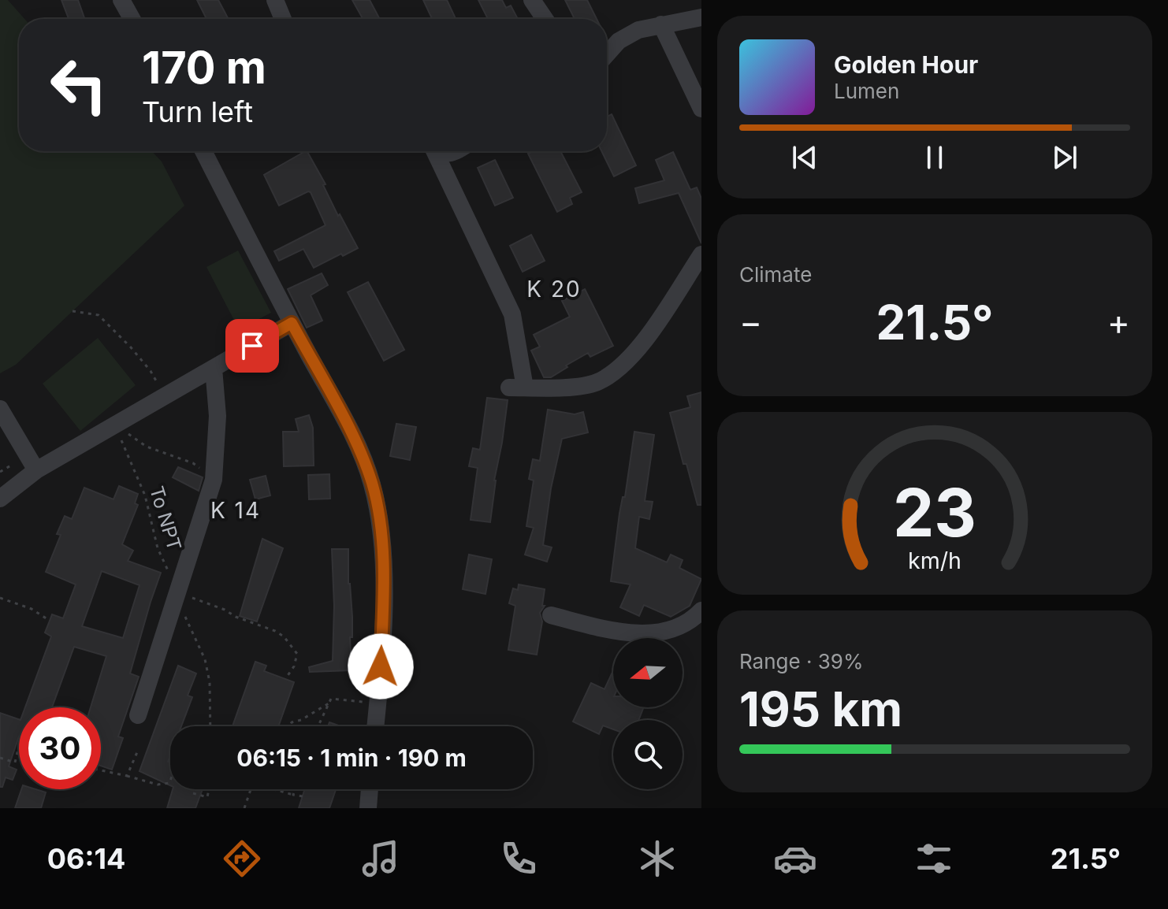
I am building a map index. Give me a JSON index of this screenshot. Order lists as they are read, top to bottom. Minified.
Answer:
{"streets":{"path":["To NPT"]},"districts":["K 20","K 14"],"north":"left","page":{"turn":["170 m","Turn left"],"song":["Golden Hour","Lumen"],"tile":["Climate",["Range · 39%","195 km"]],"heat":["−","21.5°","+"],"limit":"30","trip":"06:15 · 1 min · 190 m","tabs":["06:14","21.5°"],"gauge":["23","km/h"]}}
